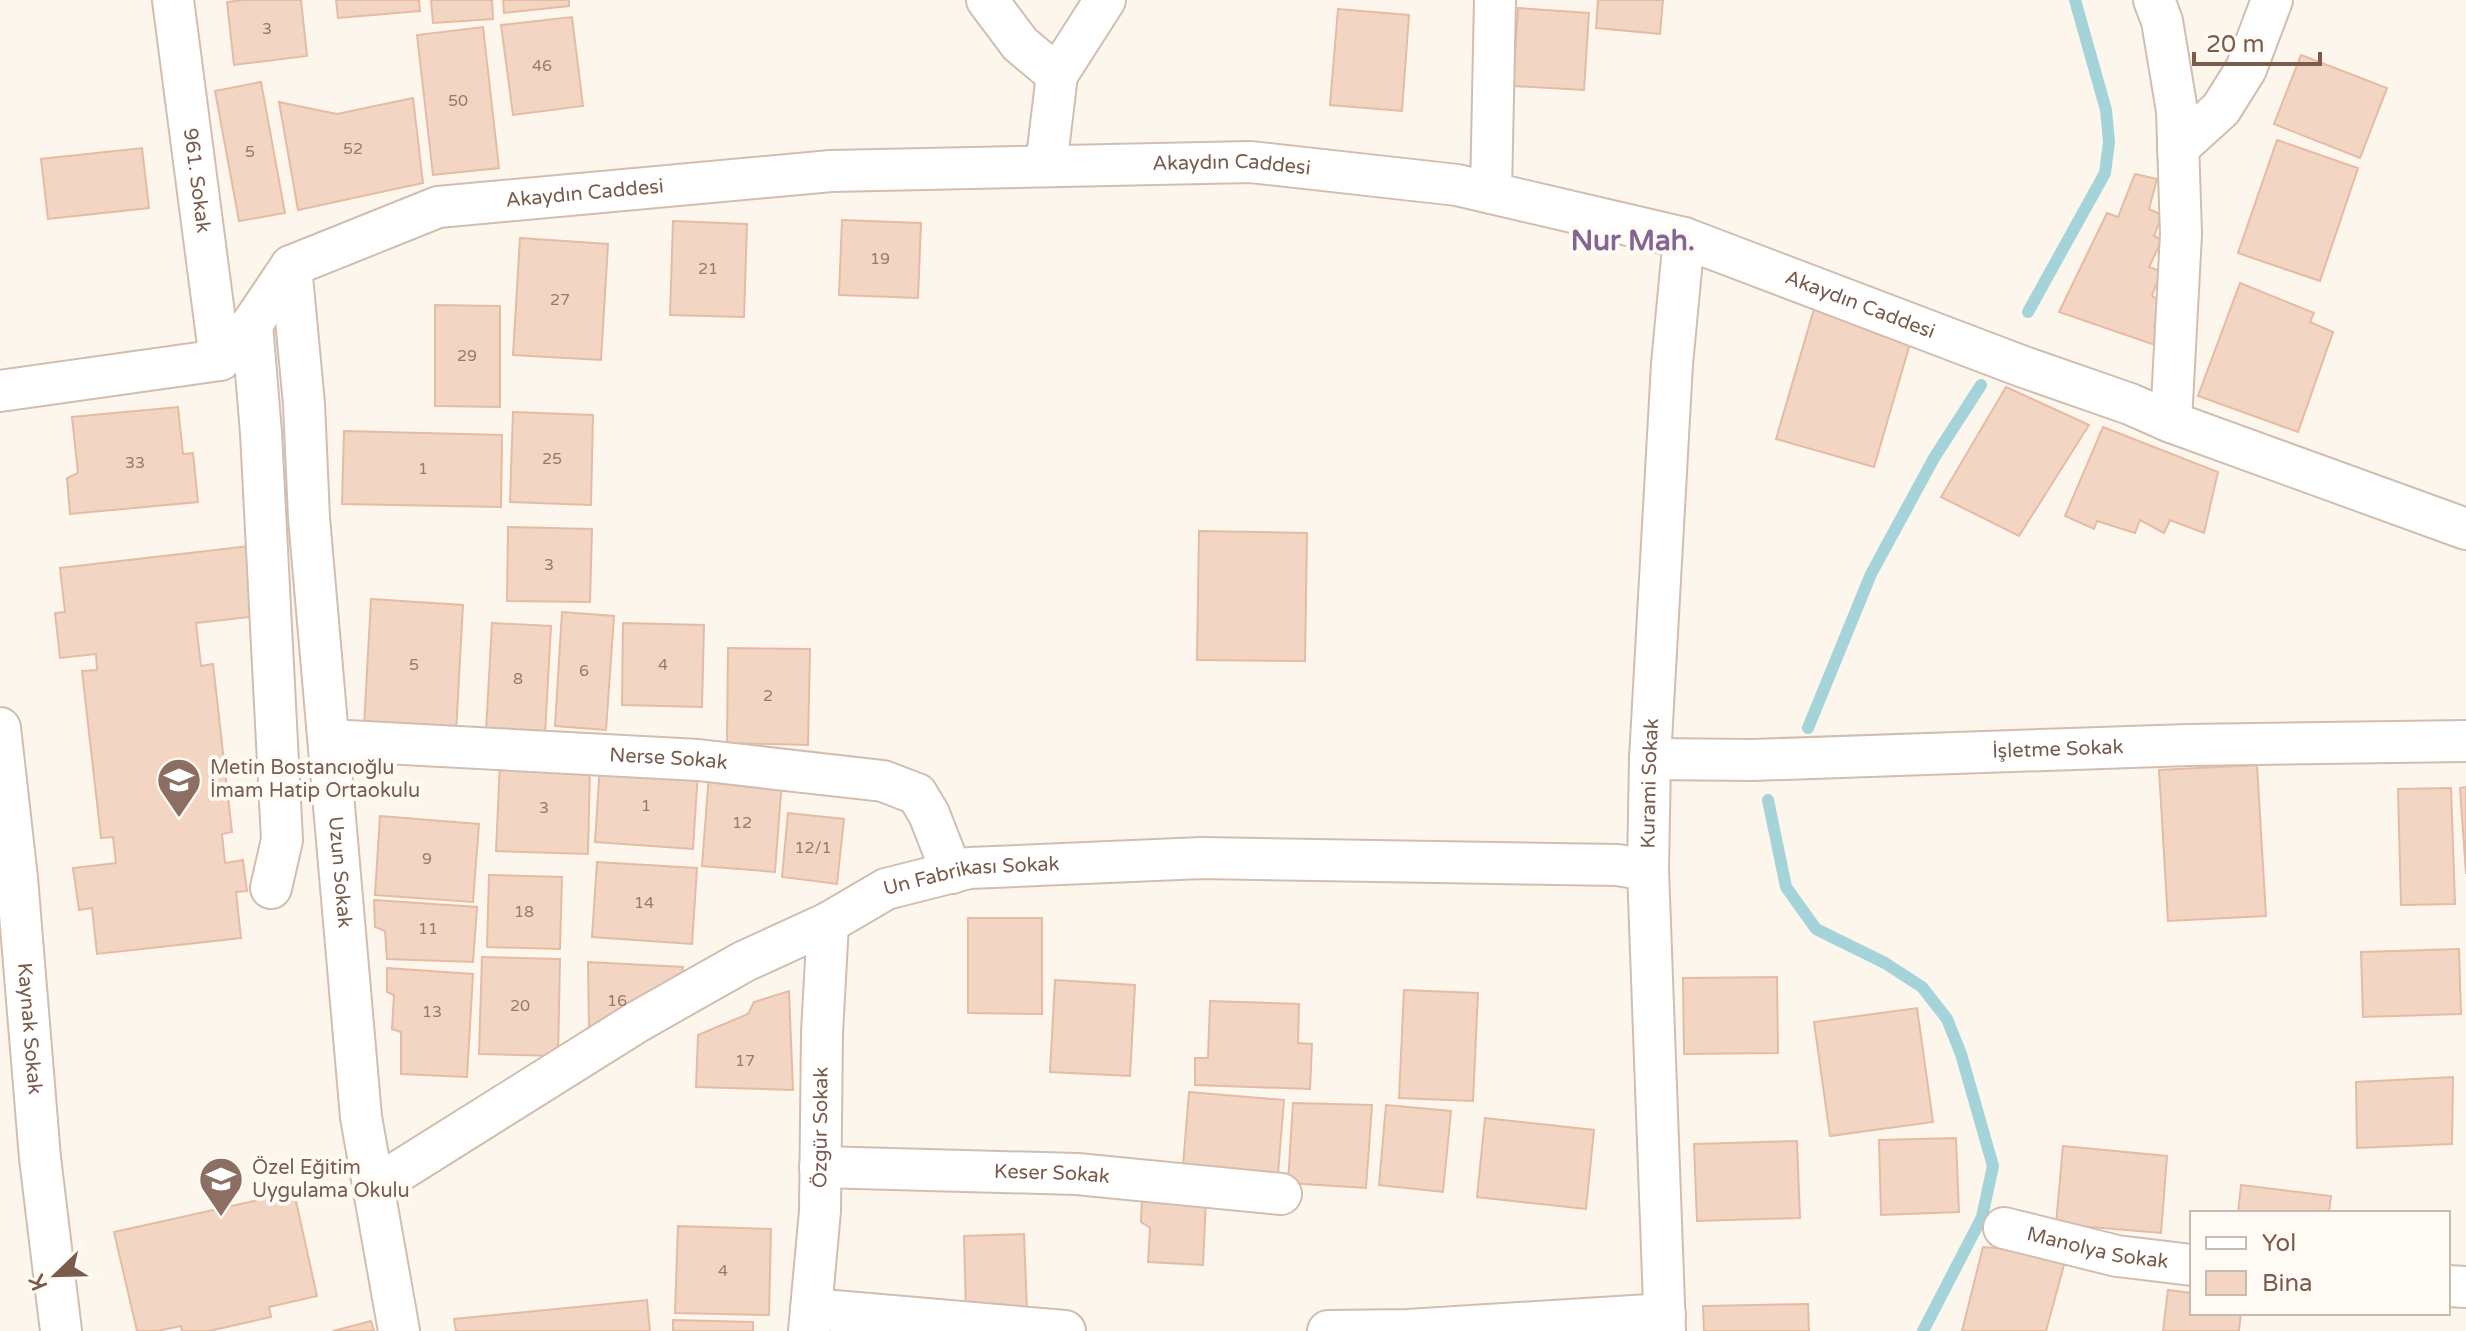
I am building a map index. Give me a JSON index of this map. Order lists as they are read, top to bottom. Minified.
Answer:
{"streets":{"street":["Akaydın Caddesi","961. Sokak","İşletme Sokak","Nerse Sokak","Kurami Sokak","Uzun Sokak","Un Fabrikası Sokak","Kaynak Sokak","Özgür Sokak","Keser Sokak","Manolya Sokak"]},"crossings":[["Akaydın Caddesi","Kurami Sokak"],["Akaydın Caddesi","Uzun Sokak"],["İşletme Sokak","Kurami Sokak"],["Nerse Sokak","Uzun Sokak"],["Nerse Sokak","Un Fabrikası Sokak"],["Kurami Sokak","Un Fabrikası Sokak"],["Uzun Sokak","Un Fabrikası Sokak"],["Un Fabrikası Sokak","Özgür Sokak"],["Özgür Sokak","Keser Sokak"]],"districts":["Nur Mah."],"places":{"school or university":["Metin Bostancıoğlu İmam Hatip Ortaokulu","Özel Eğitim Uygulama Okulu"]},"house_numbers":["3","46","50","52","5","19","21","27","29","25","33","1","3","5","4","6","8","2","1","3","12","12/1","9","14","18","11","16","20","13","17","4"],"legend":["Yol","Bina"],"scale_bar":"20 m","north":"bottom left"}
